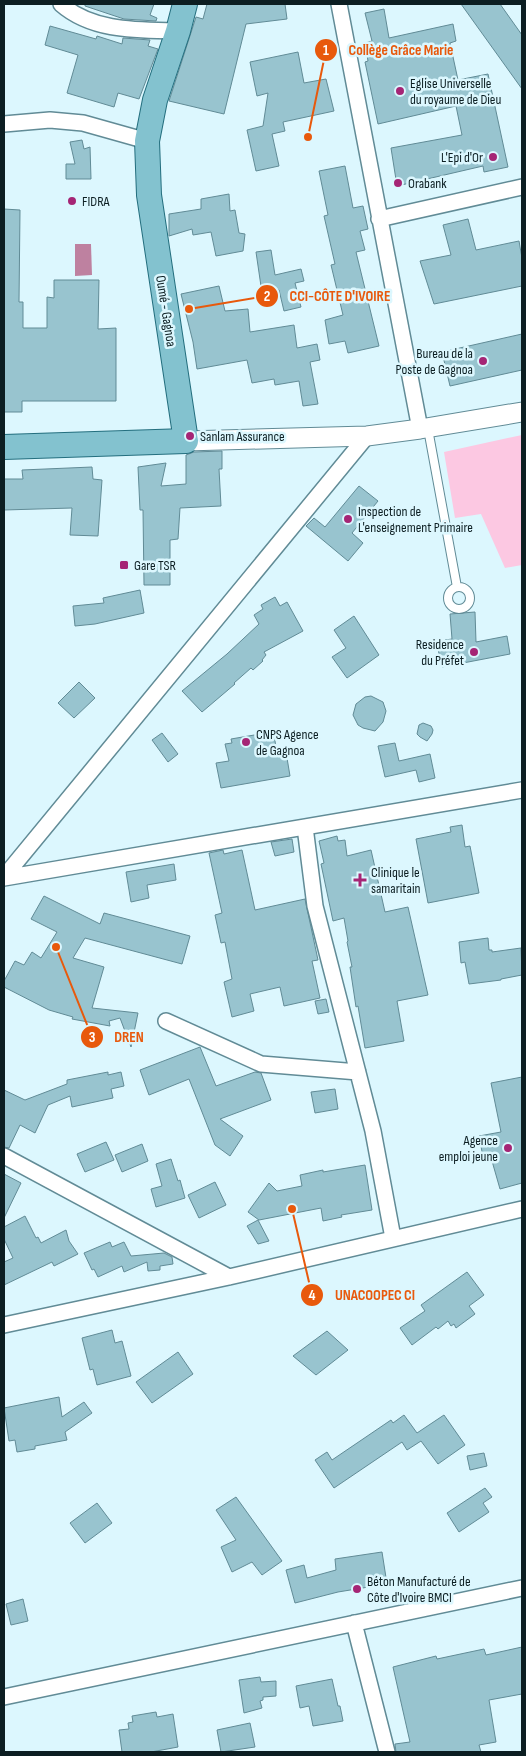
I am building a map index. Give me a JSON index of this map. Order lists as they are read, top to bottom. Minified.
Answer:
{"streets":{"main road":["Oumé - Gagnoa"]},"places":{"other":["Eglise Universelle du royaume de Dieu","Collège Grâce Marie","L'Epi d'Or","Orabank","FIDRA","CCI-CÔTE D'IVOIRE","Bureau de la Poste de Gagnoa","Sanlam Assurance","Inspection de L'enseignement Primaire","Residence du Préfet","CNPS Agence de Gagnoa","DREN","Agence emploi jeune","UNACOOPEC CI","Béton Manufacturé de Côte d'Ivoire BMCI"],"transit":["Gare TSR"],"health":["Clinique le samaritain"]}}
